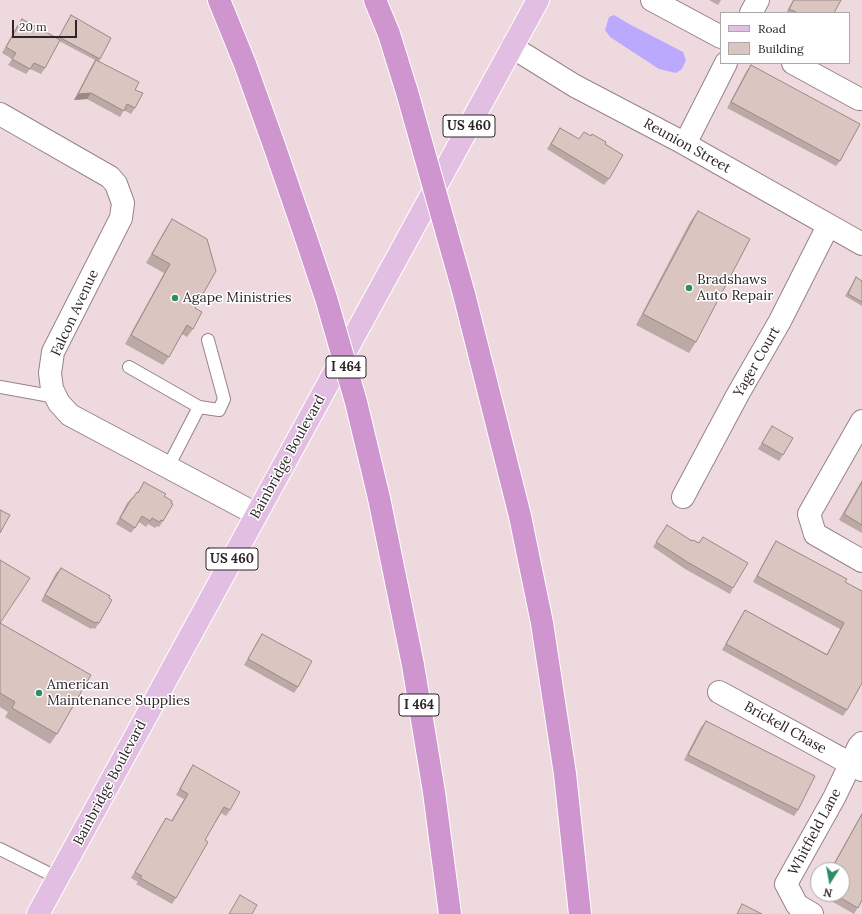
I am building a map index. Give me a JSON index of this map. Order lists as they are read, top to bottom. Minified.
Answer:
{"streets":{"highway":["I 464"],"main road":["US 460","Bainbridge Boulevard"],"street":["Reunion Street","Falcon Avenue","Yager Court","Brickell Chase","Whitfield Lane"]},"crossings":[["Reunion Street","Yager Court"],["Reunion Street","Bainbridge Boulevard"],["Falcon Avenue","Bainbridge Boulevard"],["Brickell Chase","Whitfield Lane"]],"places":["Bradshaws Auto Repair","Agape Ministries","American Maintenance Supplies"],"legend":["Road","Building"],"scale_bar":"20 m","north":"bottom"}
